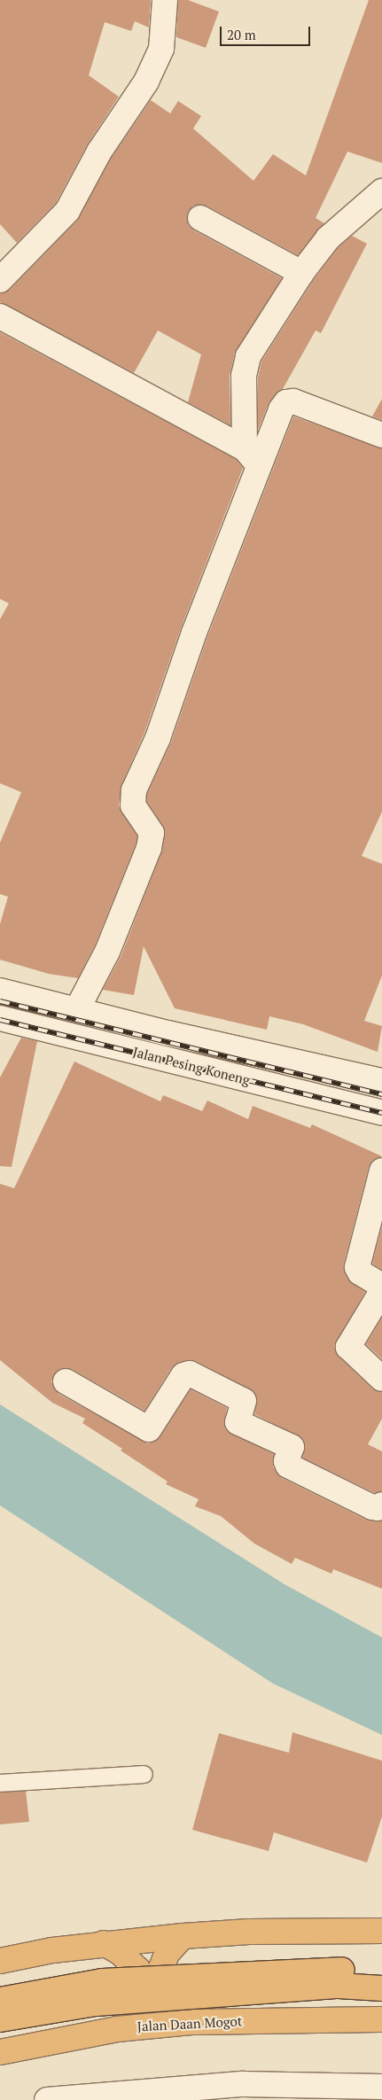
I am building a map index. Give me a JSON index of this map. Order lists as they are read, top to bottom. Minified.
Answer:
{"streets":{"highway":["Jalan Daan Mogot"],"street":["Jalan Pesing Koneng"]},"scale_bar":"20 m"}
